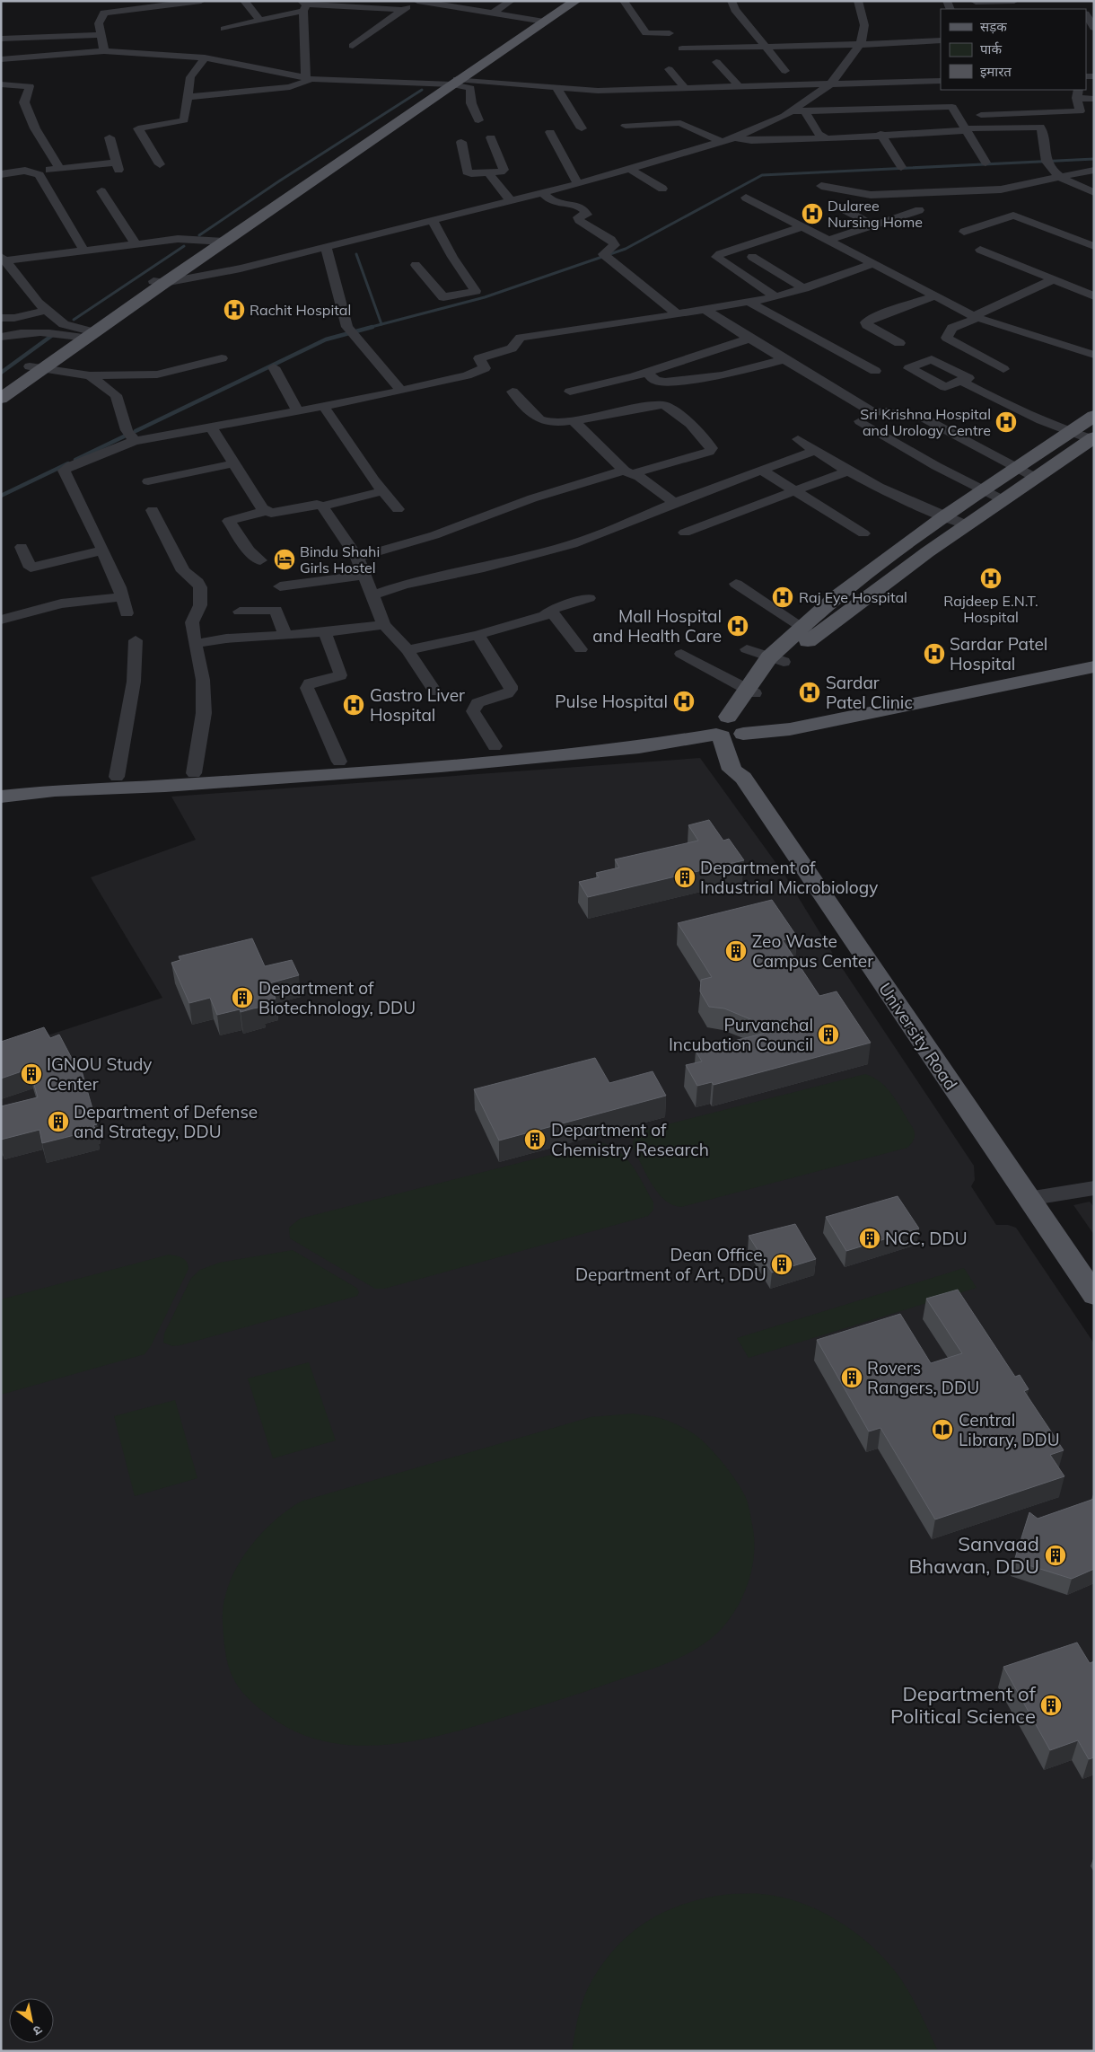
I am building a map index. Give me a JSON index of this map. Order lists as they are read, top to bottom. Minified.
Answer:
{"streets":{"main road":["University Road"]},"places":{"hospital":["Dularee Nursing Home","Rachit Hospital","Sri Krishna Hospital and Urology Centre","Rajdeep E.N.T. Hospital","Raj Eye Hospital","Mall Hospital and Health Care","Sardar Patel Hospital","Sardar Patel Clinic","Pulse Hospital","Gastro Liver Hospital"],"hotel":["Bindu Shahi Girls Hostel"],"building":["Department of Industrial Microbiology","Zeo Waste Campus Center","Department of Biotechnology, DDU","Purvanchal Incubation Council","IGNOU Study Center","Department of Defense and Strategy, DDU","Department of Chemistry Research","NCC, DDU","Dean Office, Department of Art, DDU","Rovers Rangers, DDU","Sanvaad Bhawan, DDU","Department of Political Science"],"library":["Central Library, DDU"]},"legend":["सड़क","पार्क","इमारत"],"north":"bottom right"}
